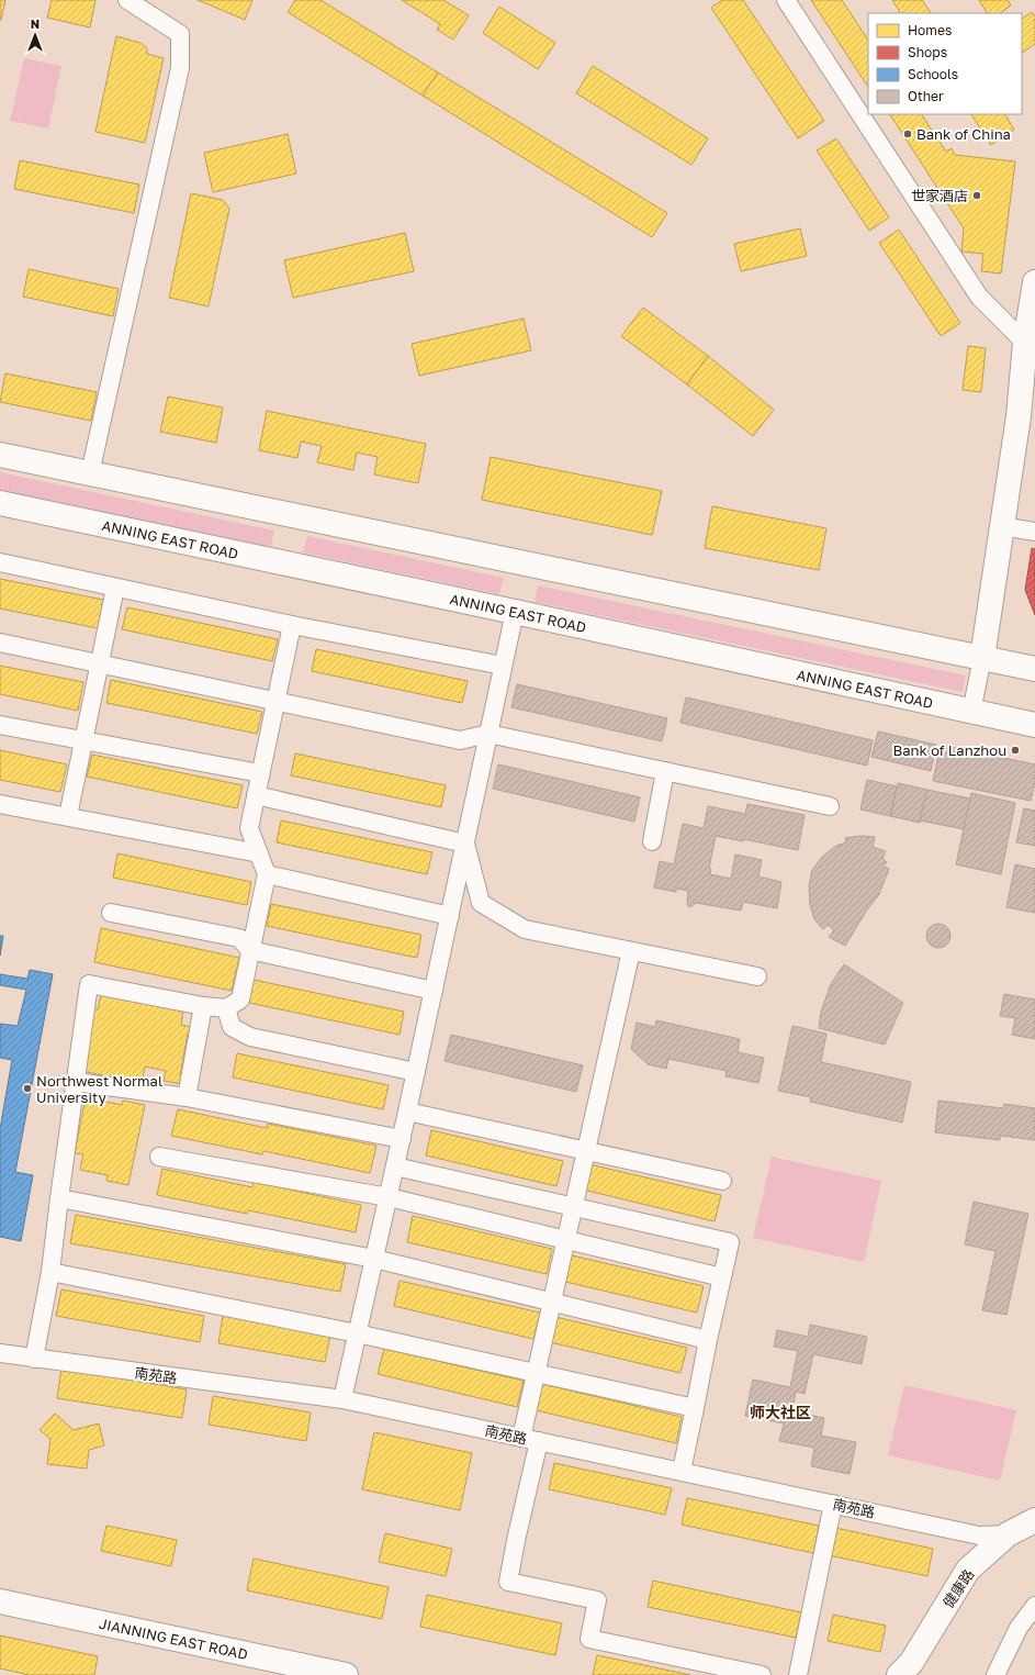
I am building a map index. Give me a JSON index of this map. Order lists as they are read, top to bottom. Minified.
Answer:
{"streets":{"main road":["ANNING EAST ROAD","健康路","JIANNING EAST ROAD"],"street":["南苑路"]},"crossings":[["南苑路","健康路"]],"districts":["师大社区"],"places":["Bank of China","世家酒店","Bank of Lanzhou","Northwest Normal University"],"legend":["Homes","Shops","Schools","Other"],"north":"top"}
